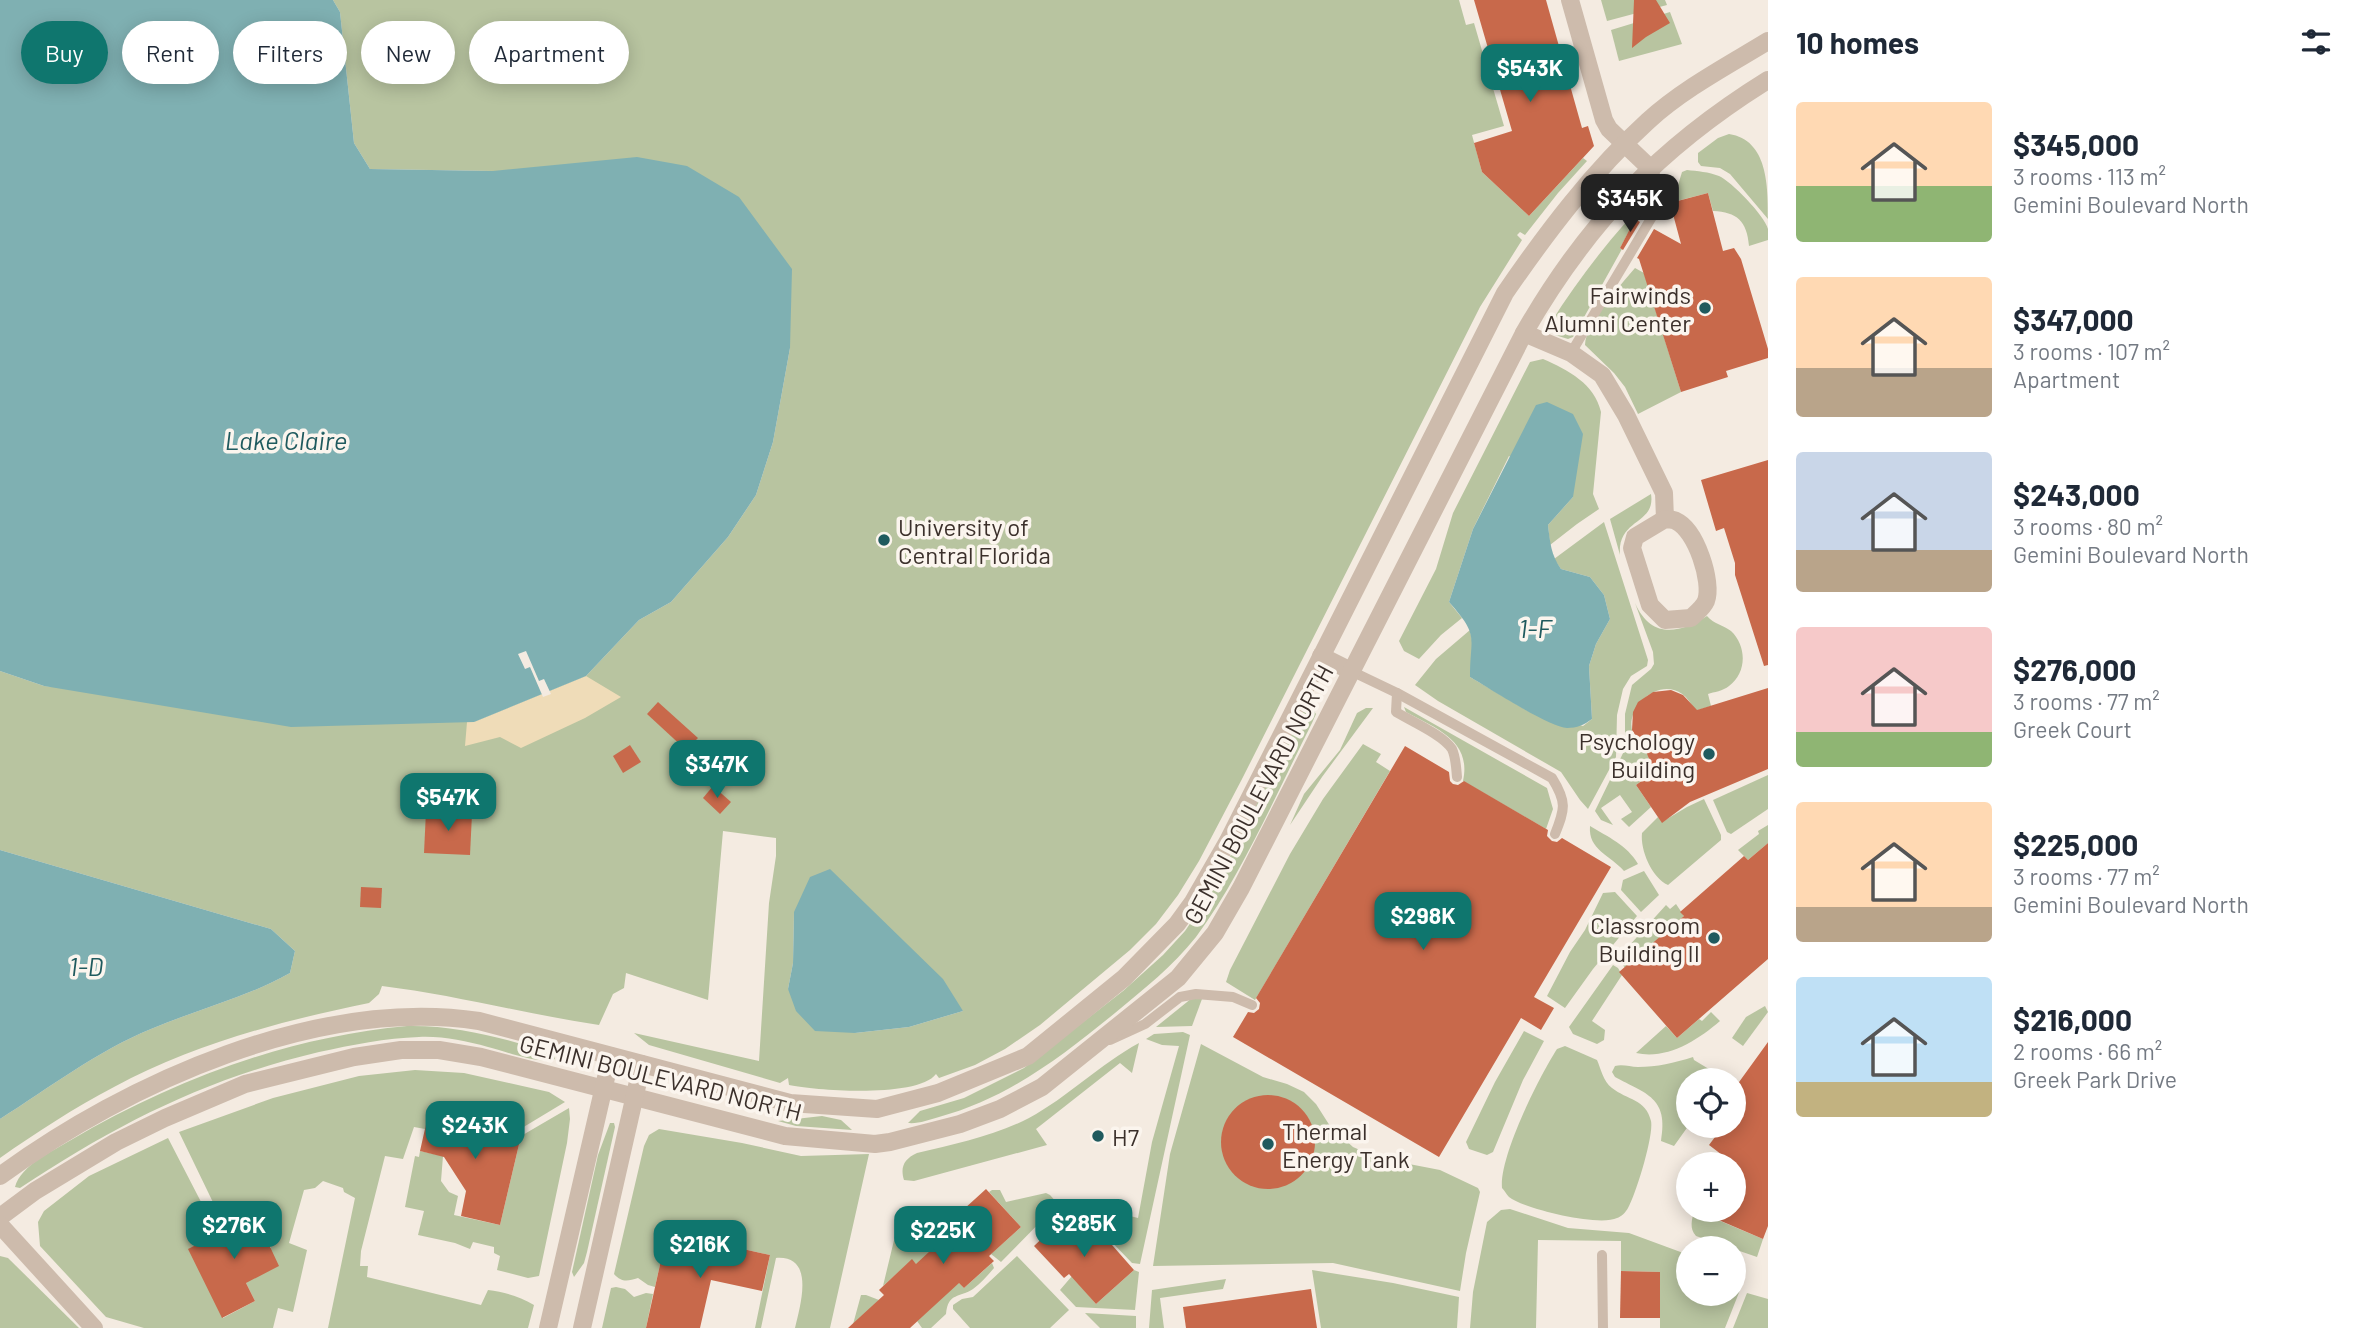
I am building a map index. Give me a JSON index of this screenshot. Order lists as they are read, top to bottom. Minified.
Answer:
{"streets":{"street":["GEMINI BOULEVARD NORTH"]},"water":["Lake Claire","1-F","1-D"],"places":["Fairwinds Alumni Center","University of Central Florida","Psychology Building","Classroom Building II","H7","Thermal Energy Tank"],"page":{"heading":"10 homes","chip":["Buy","Rent","Filters","New","Apartment"],"price":["$543K","$345K","$347K","$547K","$298K","$243K","$285K","$276K","$225K","$216K"],"list":[{"name":"$345,000","note":"3 rooms · 113 m² · Gemini Boulevard North"},{"name":"$347,000","note":"3 rooms · 107 m² · Apartment"},{"name":"$243,000","note":"3 rooms · 80 m² · Gemini Boulevard North"},{"name":"$276,000","note":"3 rooms · 77 m² · Greek Court"},{"name":"$225,000","note":"3 rooms · 77 m² · Gemini Boulevard North"},{"name":"$216,000","note":"2 rooms · 66 m² · Greek Park Drive"}],"map_buttons":["+","−"]}}
